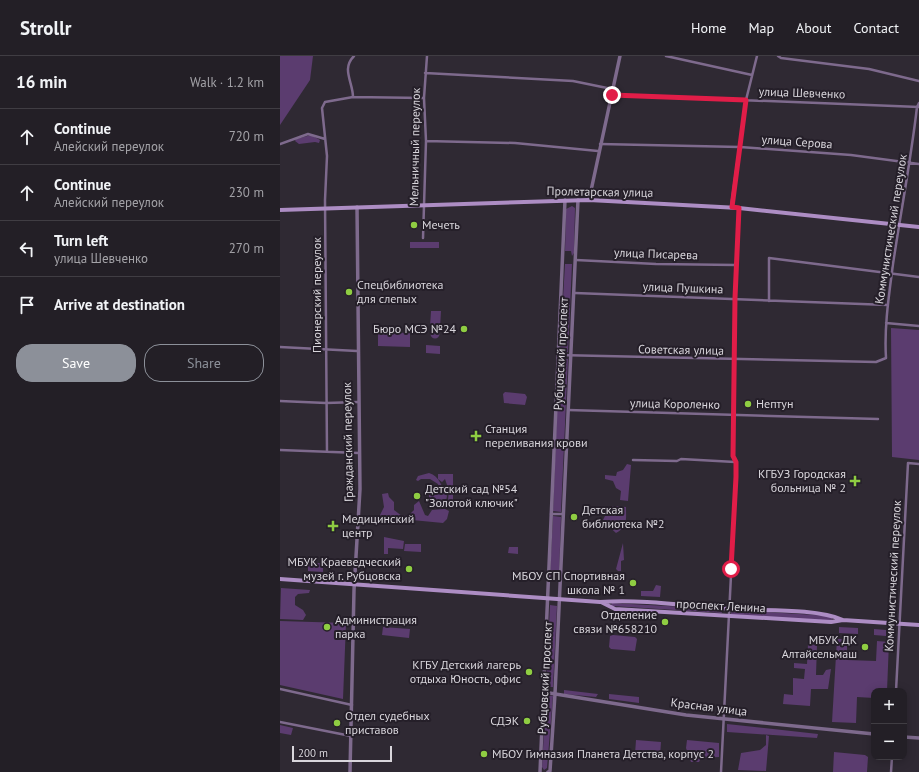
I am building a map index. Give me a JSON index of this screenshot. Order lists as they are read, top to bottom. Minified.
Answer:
{"streets":{"main road":["Пролетарская улица","проспект Ленина"],"street":["улица Шевченко","улица Серова","Мельничный переулок","Коммунистический переулок","улица Писарева","улица Пушкина","Пионерский переулок","Советская улица","Рубцовский проспект","улица Короленко","Гражданский переулок","Красная улица"]},"crossings":[["улица Шевченко","Коммунистический переулок"],["улица Серова","Коммунистический переулок"],["Мельничный переулок","Пролетарская улица"],["Пролетарская улица","Коммунистический переулок"],["Пролетарская улица","Пионерский переулок"],["Пролетарская улица","Рубцовский проспект"],["Пролетарская улица","Гражданский переулок"],["Коммунистический переулок","улица Пушкина"],["Коммунистический переулок","Советская улица"],["Коммунистический переулок","проспект Ленина"],["улица Писарева","Рубцовский проспект"],["улица Пушкина","Рубцовский проспект"],["Советская улица","Рубцовский проспект"],["Рубцовский проспект","улица Короленко"],["Рубцовский проспект","проспект Ленина"],["Рубцовский проспект","Красная улица"],["Гражданский переулок","проспект Ленина"]],"places":{"other":["Мечеть","Спецбиблиотека для слепых","Бюро МСЭ №24","Нептун","Детский сад №54 \"Золотой ключик\"","Детская библиотека №2","МБУК Краеведческий музей г. Рубцовска","МБОУ СП Спортивная школа № 1","Отделение связи №658210","Администрация парка","МБУК ДК Алтайсельмаш","КГБУ Детский лагерь отдыха Юность, офис","СДЭК","Отдел судебных приставов","МБОУ Гимназия Планета Детства, корпус 2"],"health":["Станция переливания крови","КГБУЗ Городская больница № 2","Медицинский центр"]},"scale_bar":"200 m","page":{"header":"Strollr","nav":["Home","Map","About","Contact"],"heading":["16 min","Walk · 1.2 km"],"list":[["Continue","Алейский переулок","720 m"],["Continue","Алейский переулок","230 m"],["Turn left","улица Шевченко","270 m"],"Arrive at destination"],"buttons":["Save","Share"],"map_buttons":["+","−"],"scale":"200 m"}}
